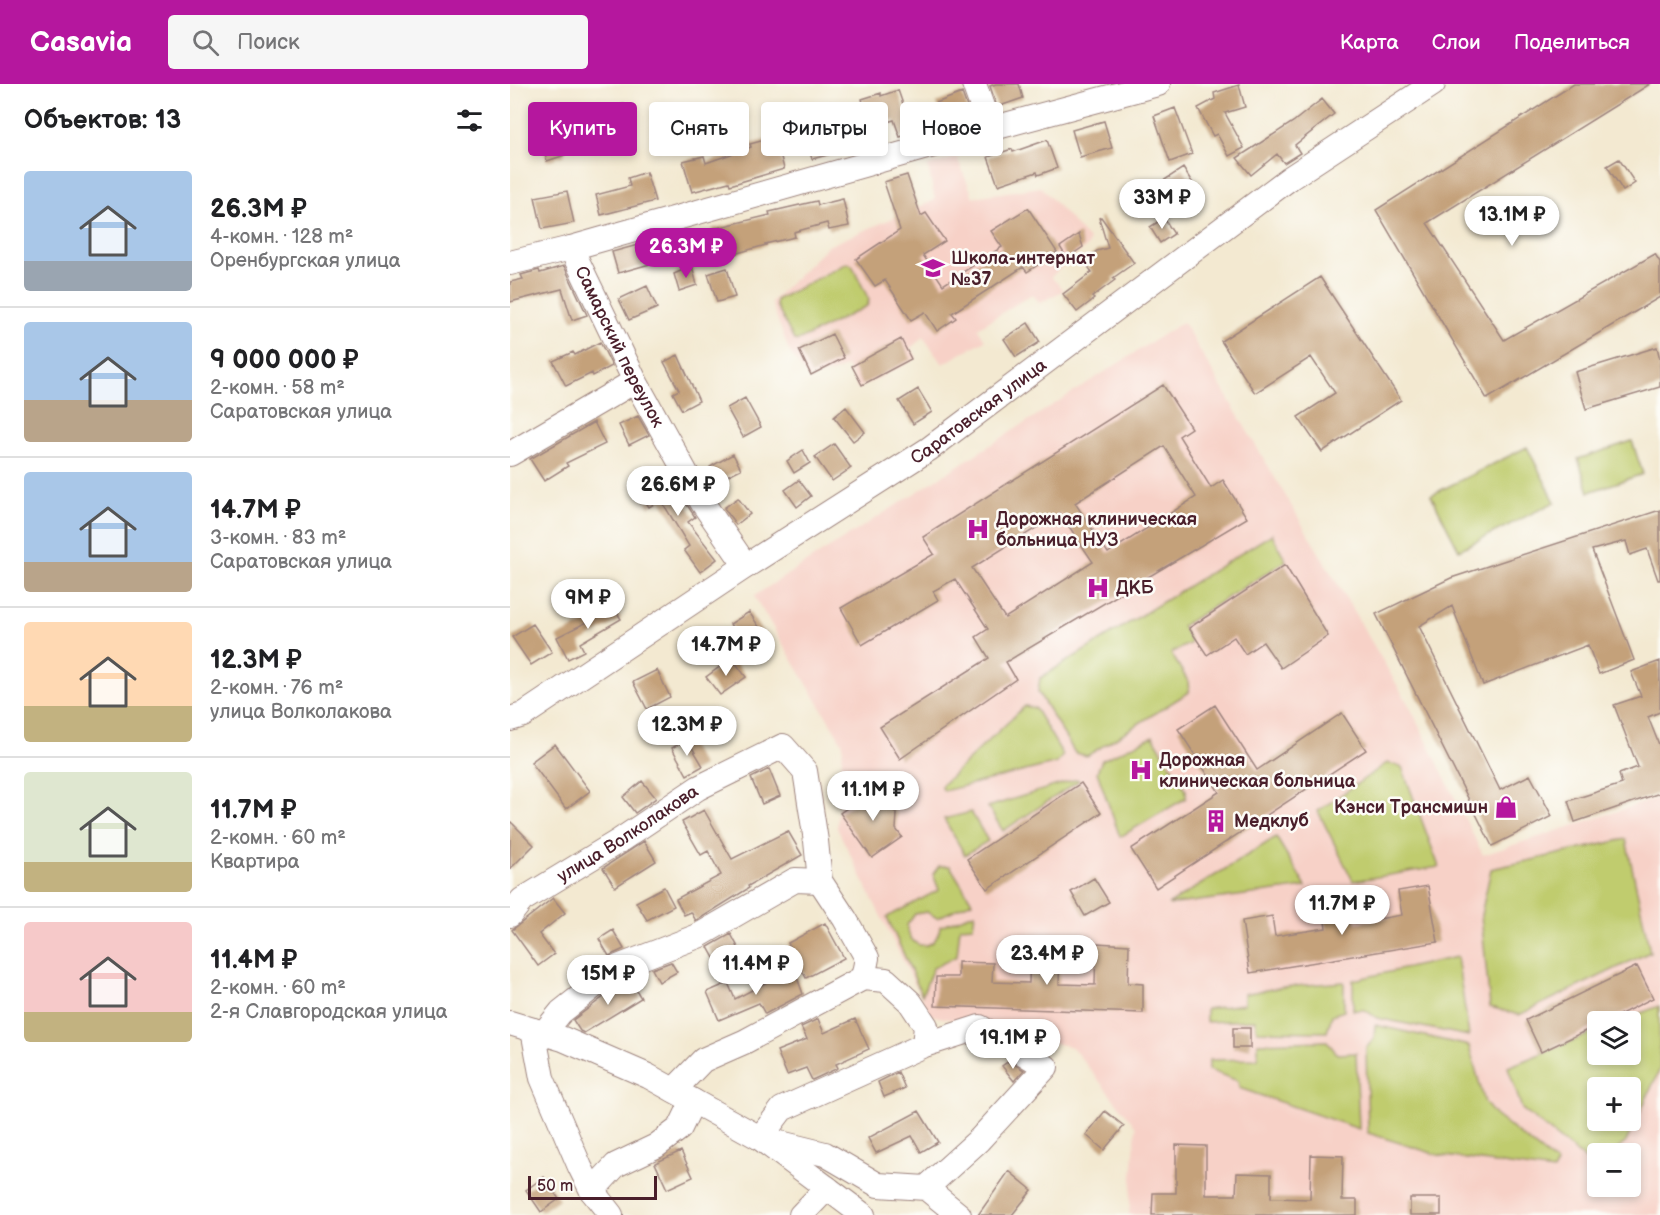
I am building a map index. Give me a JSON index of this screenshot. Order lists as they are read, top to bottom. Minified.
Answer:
{"streets":{"street":["Самарский переулок","Саратовская улица","улица Волколакова"]},"crossings":[["Самарский переулок","Саратовская улица"]],"places":{"school or university":["Школа-интернат №37"],"hospital":["Дорожная клиническая больница НУЗ","ДКБ","Дорожная клиническая больница"],"shop":["Кэнси Трансмишн"],"building":["Медклуб"]},"scale_bar":"50 m","page":{"header":"Casavia","search":"Поиск","nav":["Карта","Слои","Поделиться"],"heading":"Объектов: 13","chip":["Купить","Снять","Фильтры","Новое"],"list":[{"name":"26.3M ₽","note":"4-комн. · 128 m² · Оренбургская улица"},{"name":"9 000 000 ₽","note":"2-комн. · 58 m² · Саратовская улица"},{"name":"14.7M ₽","note":"3-комн. · 83 m² · Саратовская улица"},{"name":"12.3M ₽","note":"2-комн. · 76 m² · улица Волколакова"},{"name":"11.7M ₽","note":"2-комн. · 60 m² · Квартира"},{"name":"11.4M ₽","note":"2-комн. · 60 m² · 2-я Славгородская улица"}],"price":["33M ₽","13.1M ₽","26.3M ₽","26.6M ₽","9M ₽","14.7M ₽","12.3M ₽","11.1M ₽","11.7M ₽","23.4M ₽","11.4M ₽","15M ₽","19.1M ₽"],"map_buttons":["+","−"],"scale":"50 m"}}
